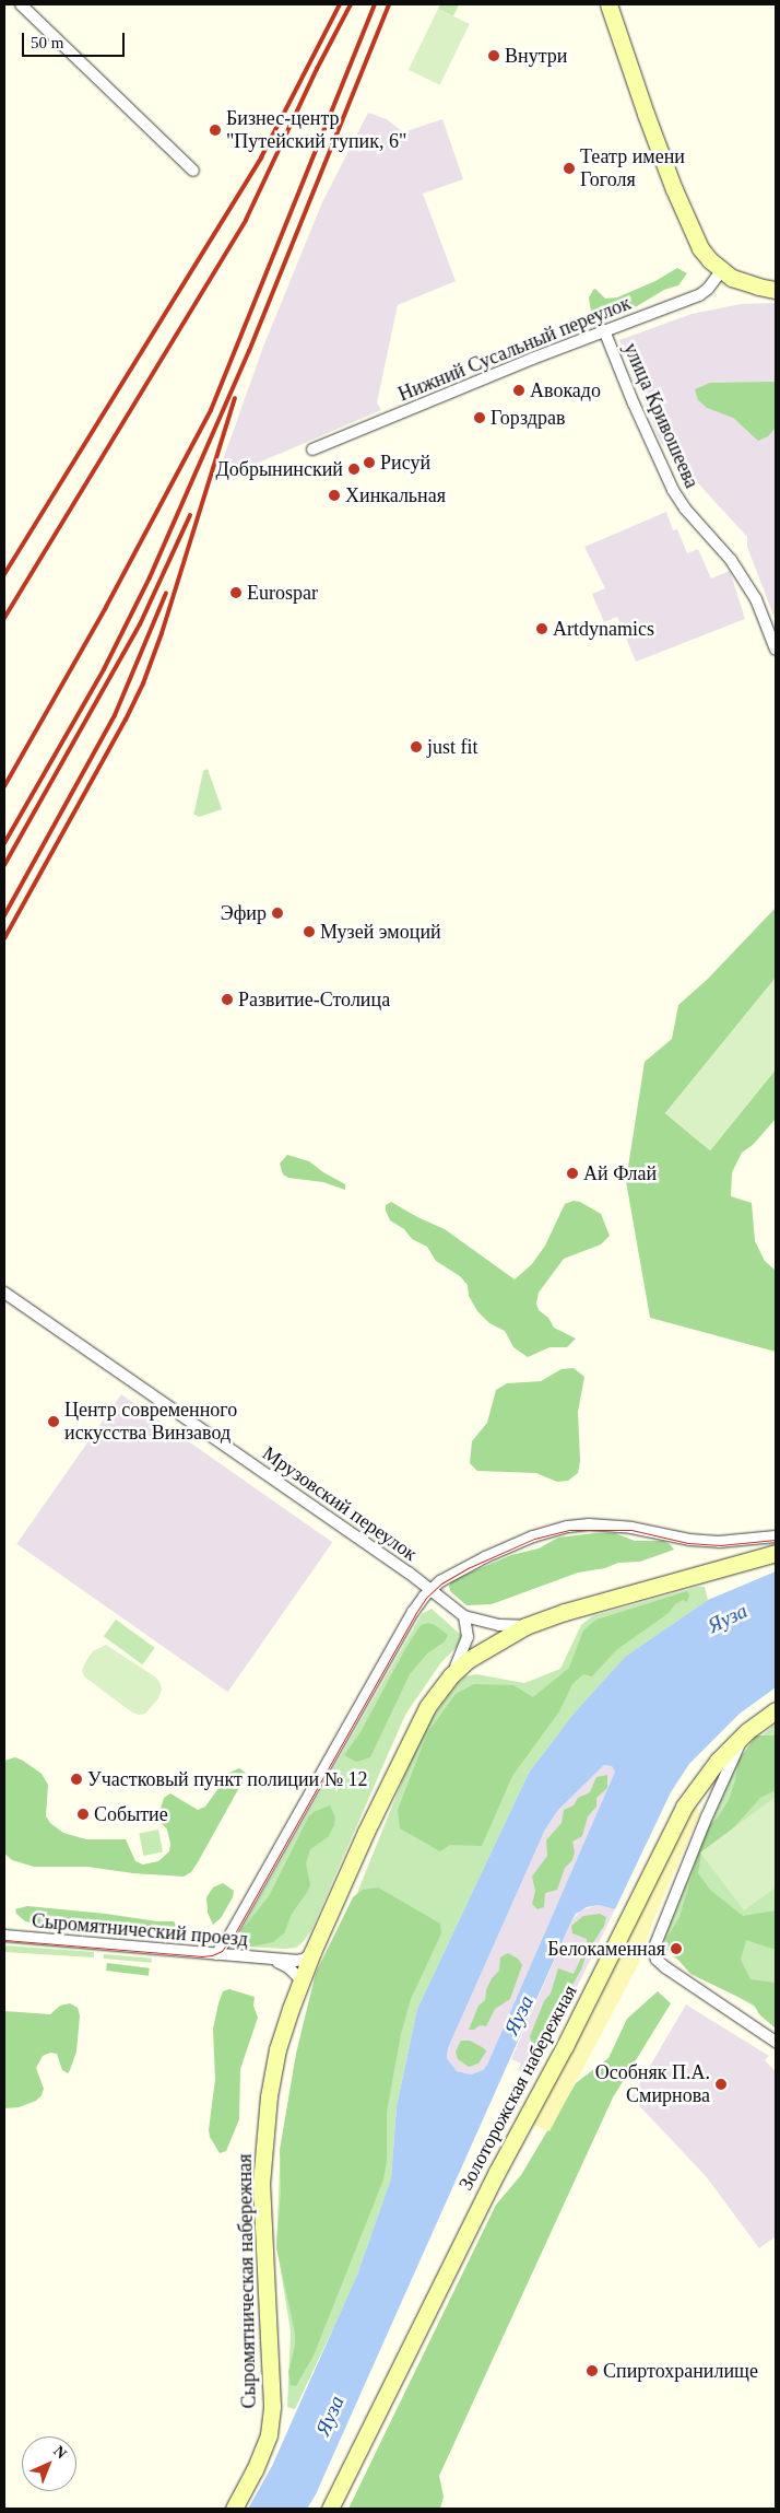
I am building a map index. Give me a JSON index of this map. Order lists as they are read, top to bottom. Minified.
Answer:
{"streets":{"main road":["Золоторожская набережная","Сыромятническая набережная"],"street":["Нижний Сусальный переулок","улица Кривошеева","Мрузовский переулок","Сыромятнический проезд"]},"crossings":[["Нижний Сусальный переулок","улица Кривошеева"],["Мрузовский переулок","Сыромятническая набережная"],["Сыромятнический проезд","Сыромятническая набережная"]],"water":["Яуза"],"places":["Внутри","Бизнес-центр \"Путейский тупик, 6\"","Театр имени Гоголя","Авокадо","Горздрав","Рисуй","Добрынинский","Хинкальная","Eurospar","Artdynamics","just fit","Эфир","Музей эмоций","Развитие-Столица","Ай Флай","Центр современного искусства Винзавод","Участковый пункт полиции № 12","Событие","Белокаменная","Особняк П.А. Смирнова","Спиртохранилище"],"scale_bar":"50 m","north":"top right"}
